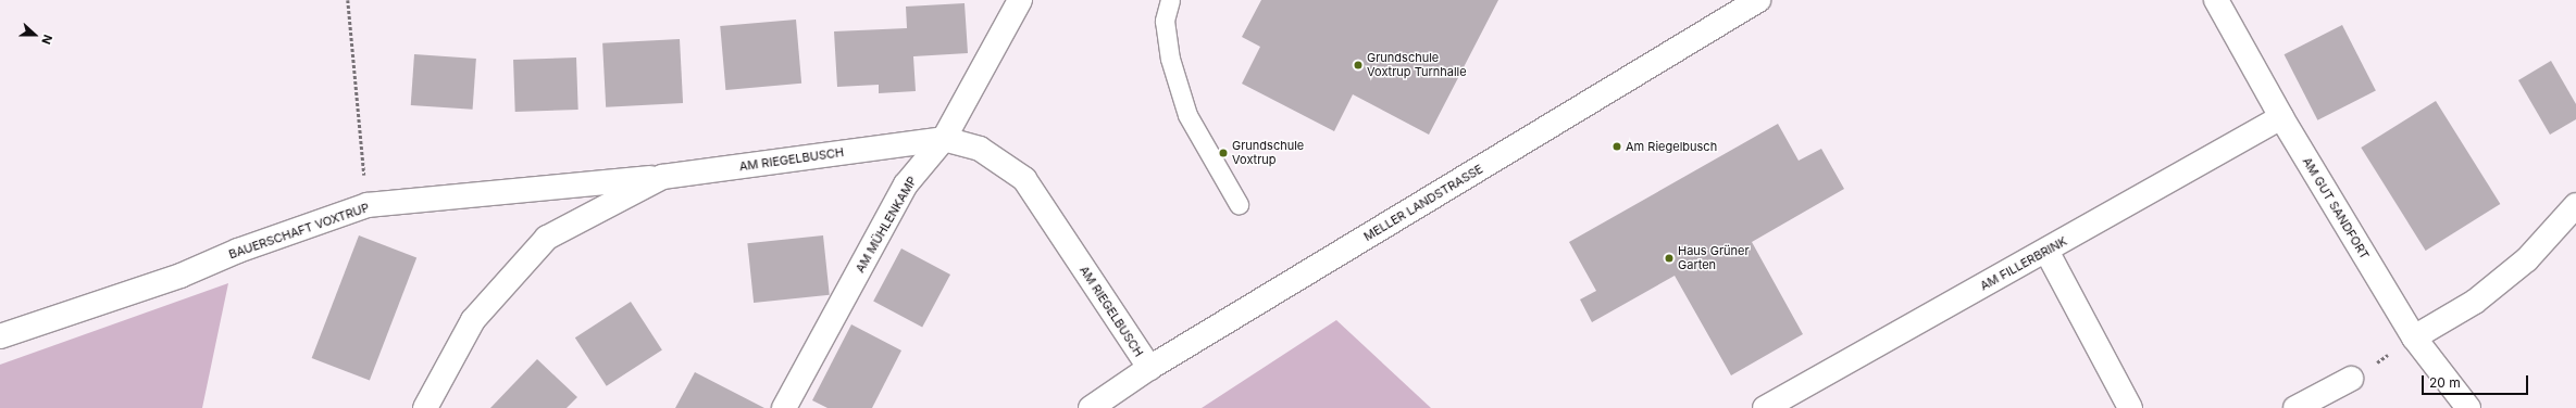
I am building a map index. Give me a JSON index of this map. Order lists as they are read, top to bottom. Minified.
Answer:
{"streets":{"street":["AM RIEGELBUSCH","MELLER LANDSTRASSE","AM GUT SANDFORT","AM MÜHLENKAMP","BAUERSCHAFT VOXTRUP","AM FILLERBRINK"]},"crossings":[["AM RIEGELBUSCH","MELLER LANDSTRASSE"],["AM RIEGELBUSCH","AM MÜHLENKAMP"],["AM RIEGELBUSCH","BAUERSCHAFT VOXTRUP"],["AM GUT SANDFORT","AM FILLERBRINK"]],"places":["Grundschule Voxtrup Turnhalle","Am Riegelbusch","Grundschule Voxtrup","Haus Grüner Garten"],"scale_bar":"20 m","north":"right"}
